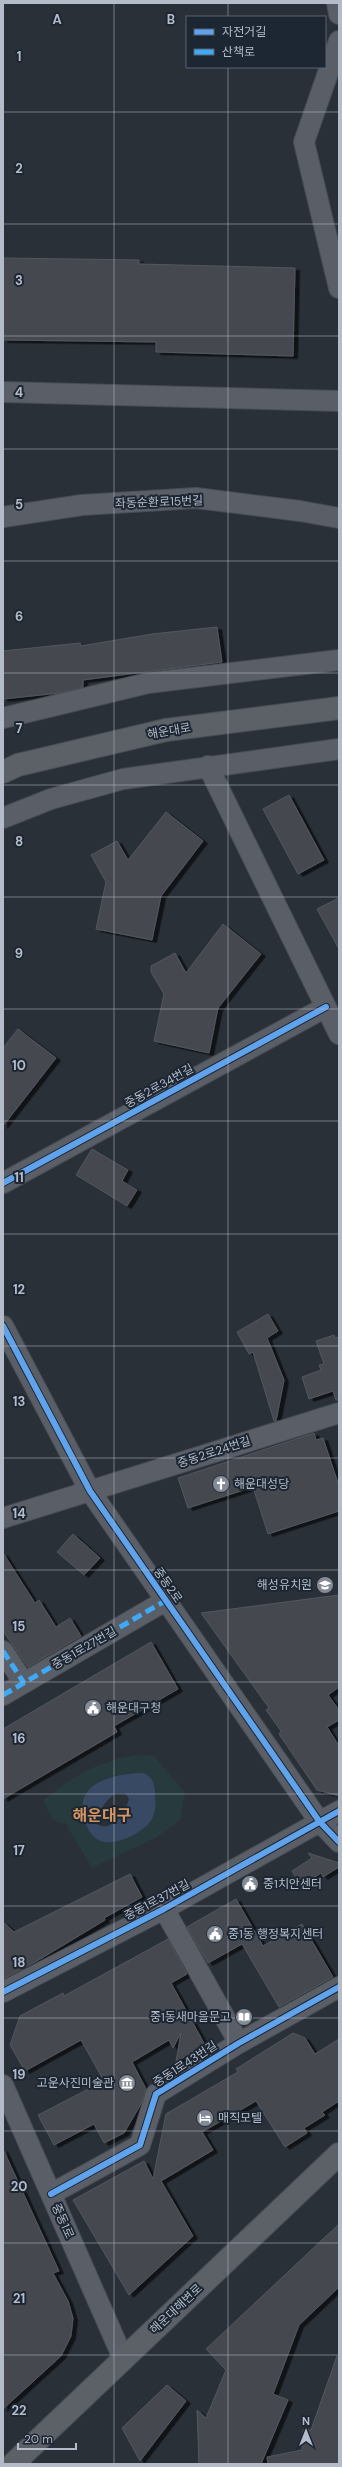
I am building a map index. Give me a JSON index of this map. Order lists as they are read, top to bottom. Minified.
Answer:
{"streets":{"main road":["해운대로","해운대해변로"],"street":["좌동순환로15번길","중동2로34번길","중동2로24번길","중동2로","중동1로27번길","중동1로37번길","중동1로43번길","중동1로"]},"crossings":[["중동2로24번길","중동2로"],["중동2로","중동1로27번길"],["중동2로","중동1로37번길"],["중동1로43번길","중동1로"],["중동1로","해운대해변로"]],"districts":["해운대구"],"places":{"church":["해운대성당"],"school or university":["해성유치원"],"public building":["해운대구청","중1치안센터","중1동 행정복지센터"],"library":["중1동새마을문고"],"museum":["고운사진미술관"],"hotel":["매직모텔"]},"legend":["자전거길","산책로"],"scale_bar":"20 m","north":"top","grid":{"columns":["A","B"],"rows":["1","2","3","4","5","6","7","8","9","10","11","12","13","14","15","16","17","18","19","20","21","22"]}}
